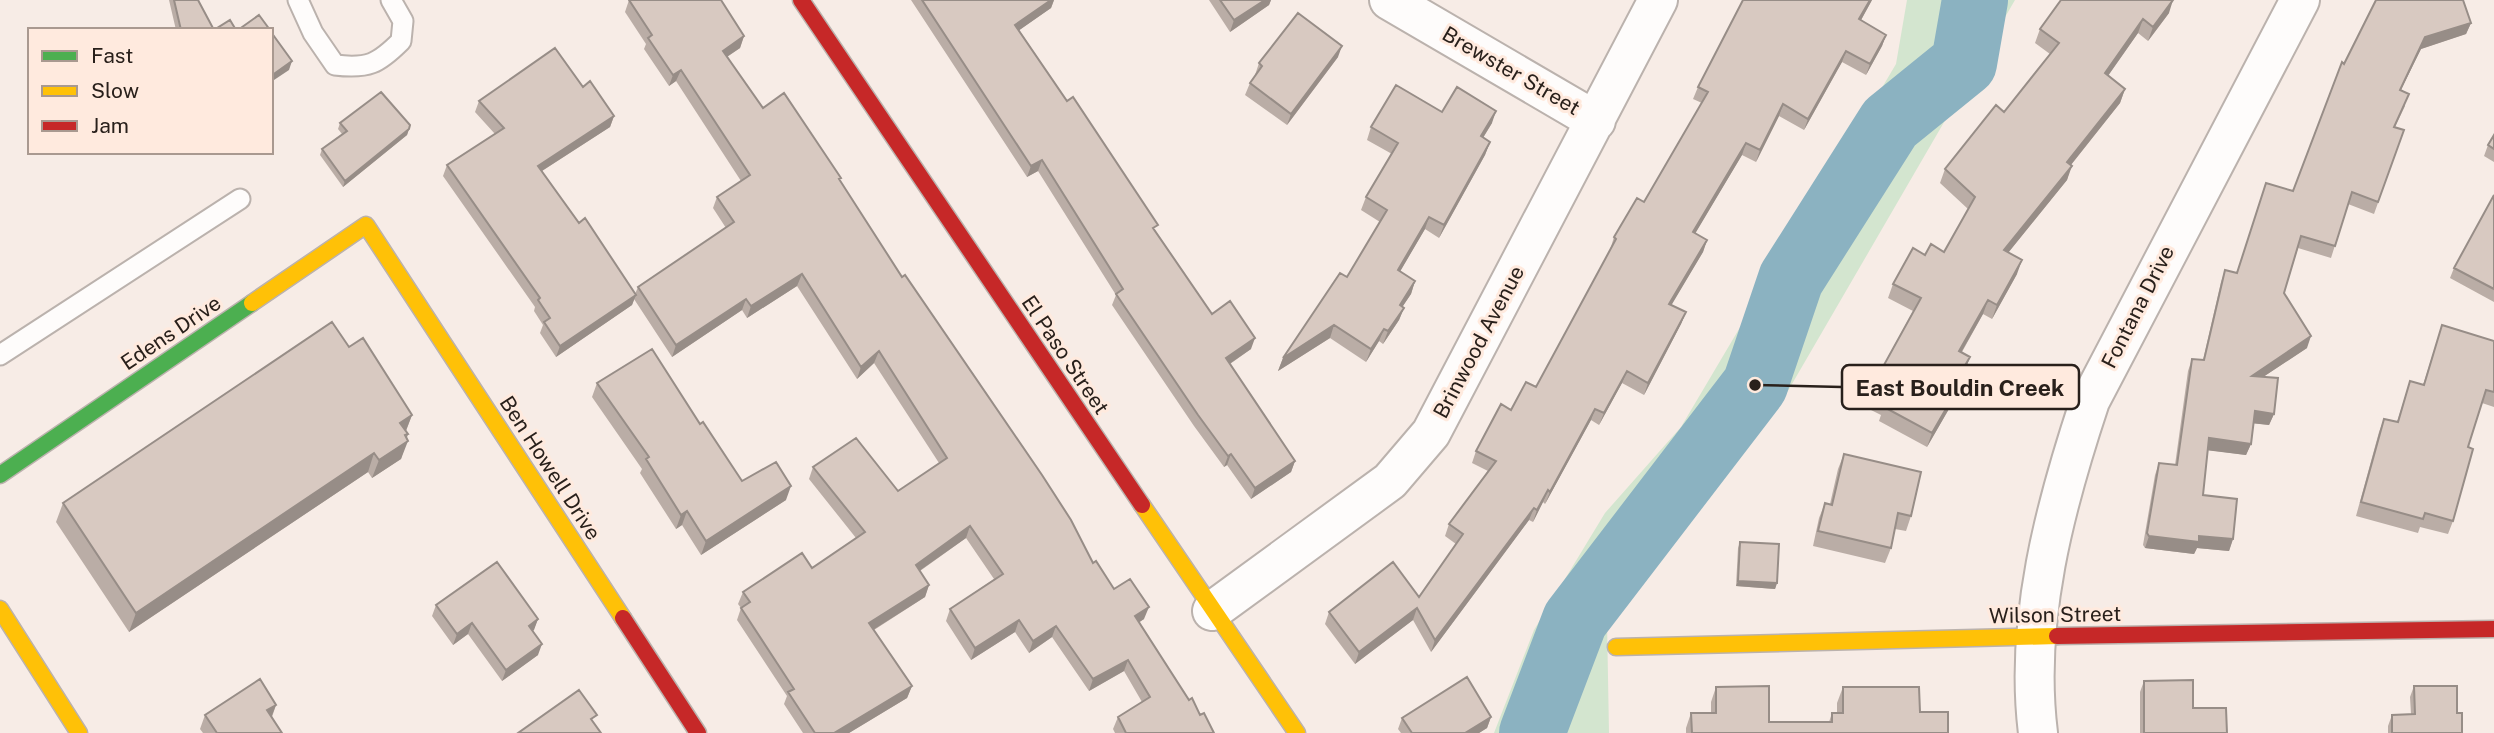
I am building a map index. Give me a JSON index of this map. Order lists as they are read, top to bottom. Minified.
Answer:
{"streets":{"street":["Brewster Street","Fontana Drive","Edens Drive","Brinwood Avenue","El Paso Street","Ben Howell Drive","Wilson Street"]},"crossings":[["Brewster Street","Brinwood Avenue"],["Fontana Drive","Wilson Street"],["Edens Drive","Ben Howell Drive"],["Brinwood Avenue","El Paso Street"]],"places":["East Bouldin Creek"],"legend":["Fast","Slow","Jam"]}
